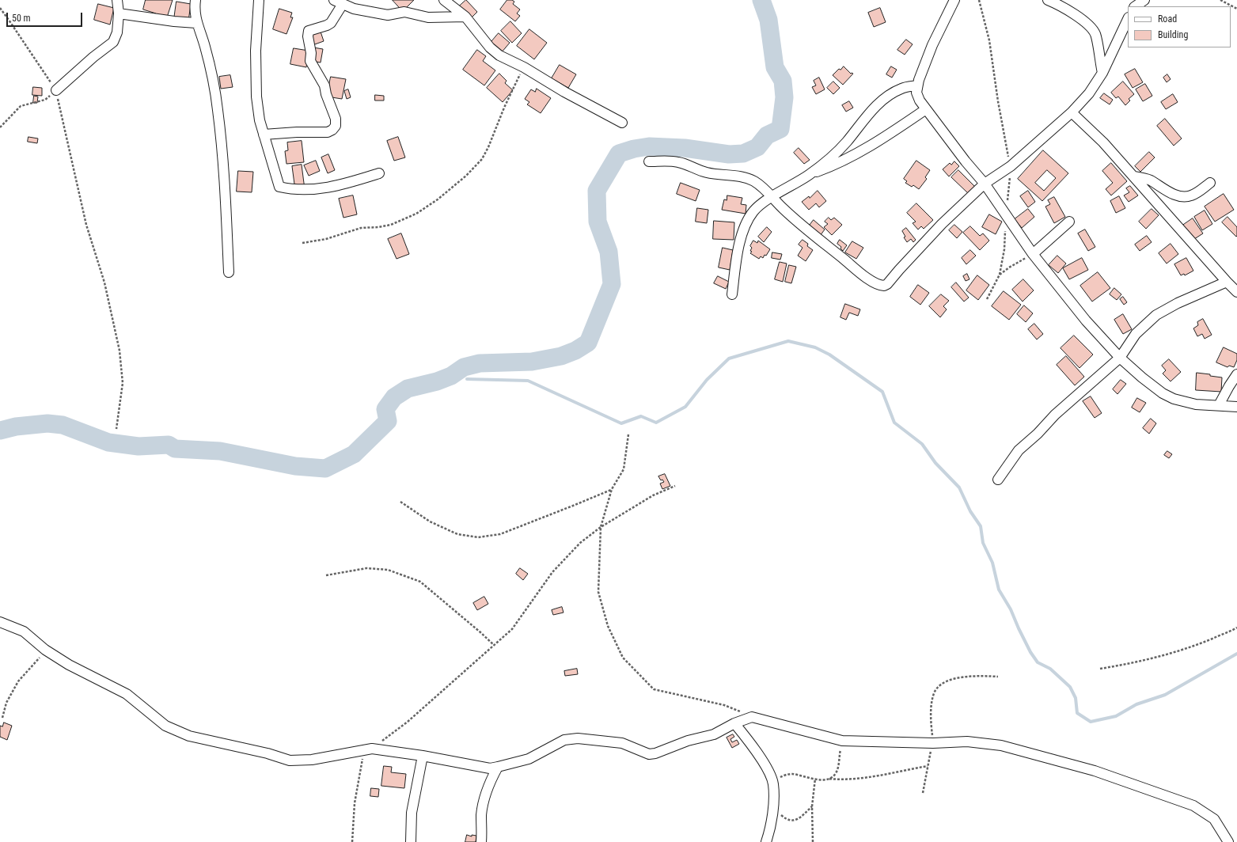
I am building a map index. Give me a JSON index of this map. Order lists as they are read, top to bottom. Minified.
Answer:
{"legend":["Road","Building"],"scale_bar":"50 m"}
